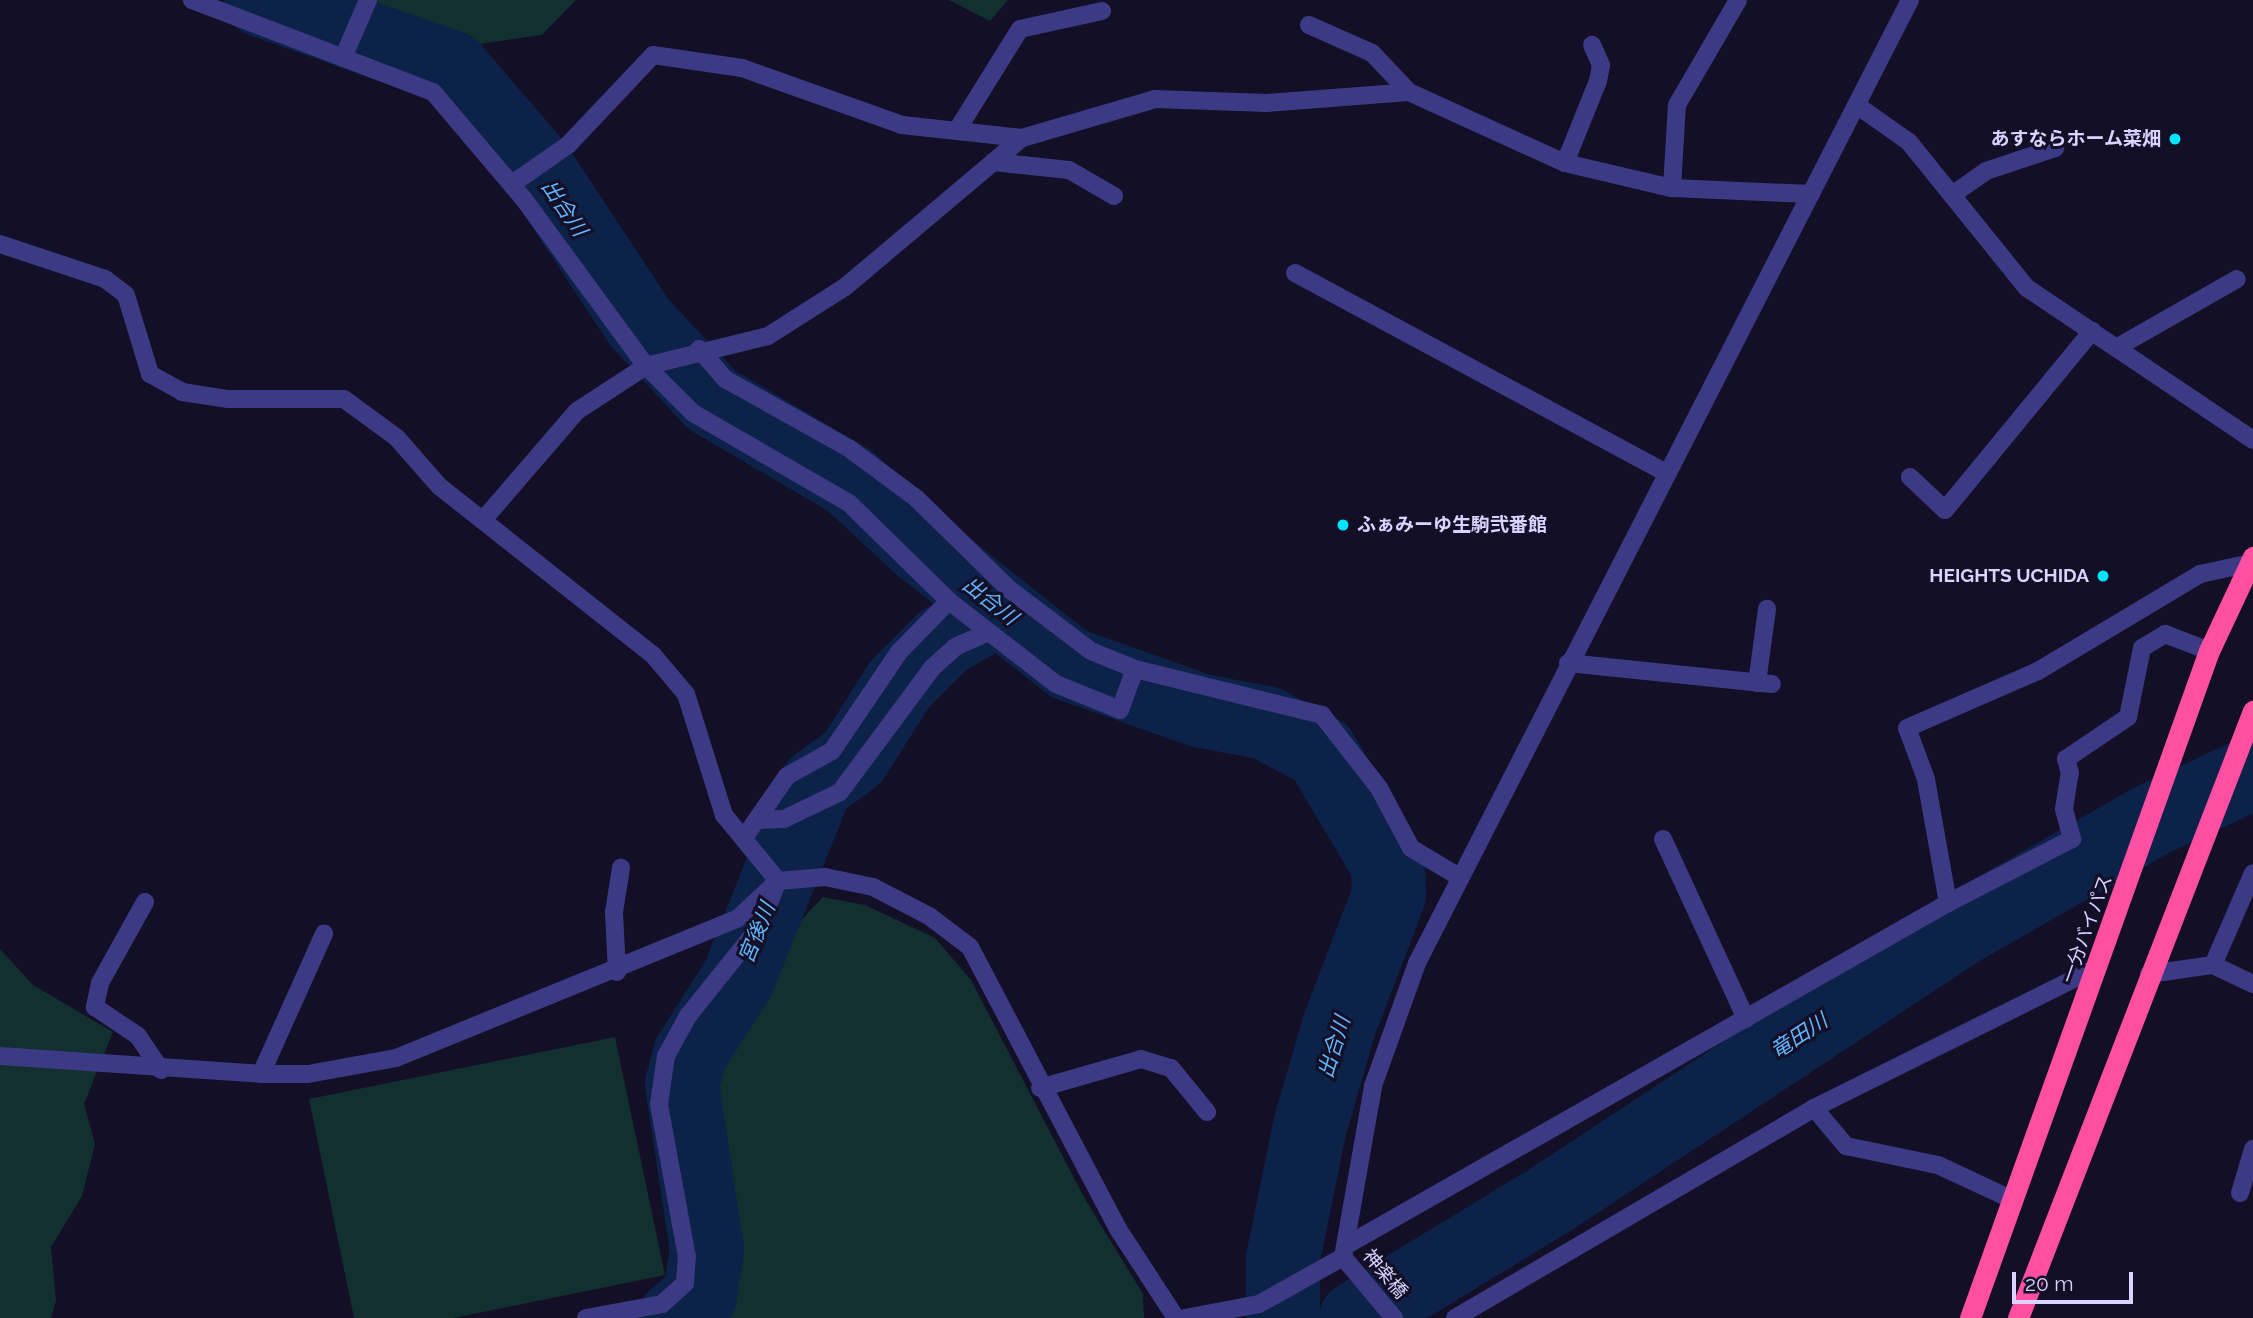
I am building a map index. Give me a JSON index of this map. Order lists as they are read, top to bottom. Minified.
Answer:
{"streets":{"highway":["一分バイパス"],"street":["神楽橋"]},"water":["出合川","宮後川","竜田川"],"places":["あすならホーム菜畑","ふぁみーゆ生駒弐番館","HEIGHTS UCHIDA"],"scale_bar":"20 m"}
